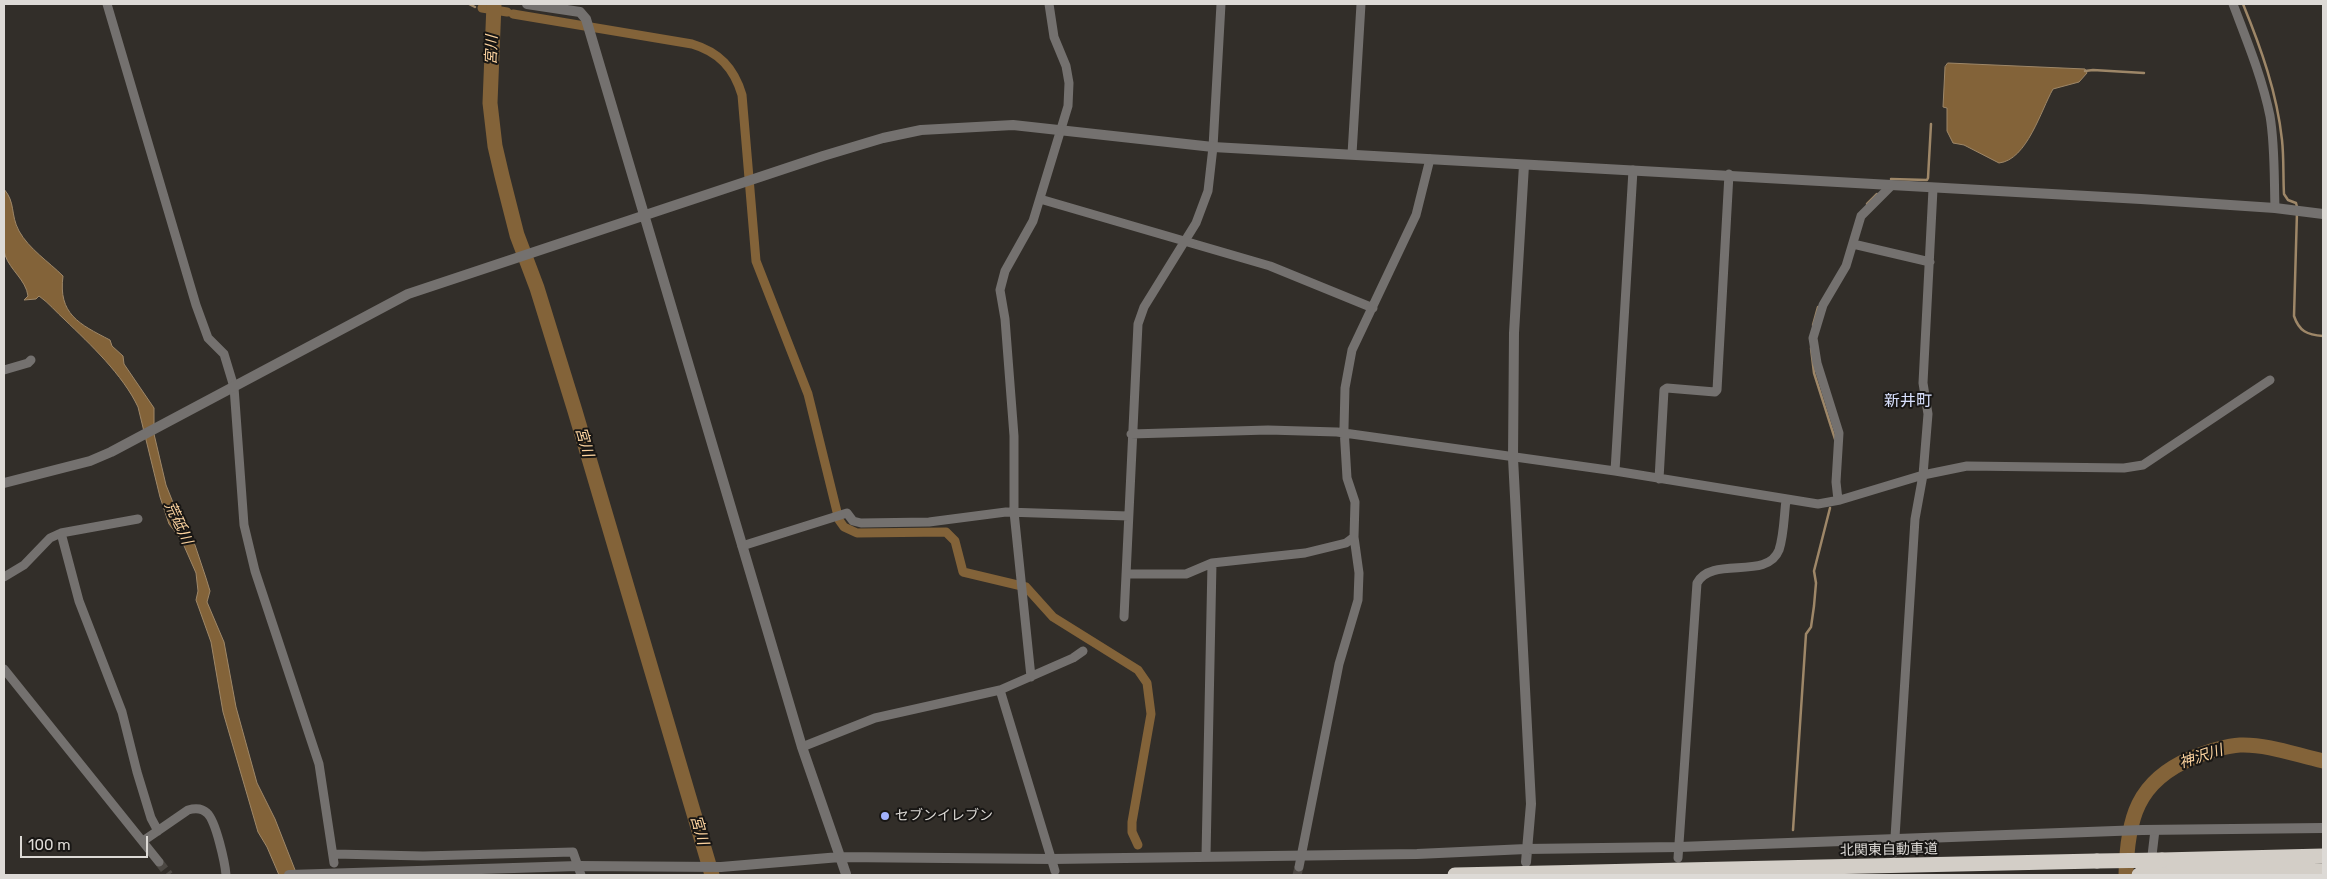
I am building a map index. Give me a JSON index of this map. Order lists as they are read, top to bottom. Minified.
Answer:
{"streets":{"highway":["北関東自動車道"]},"districts":["新井町"],"water":["宮川","荒砥川","神沢川"],"places":["セブンイレブン"],"scale_bar":"100 m"}
